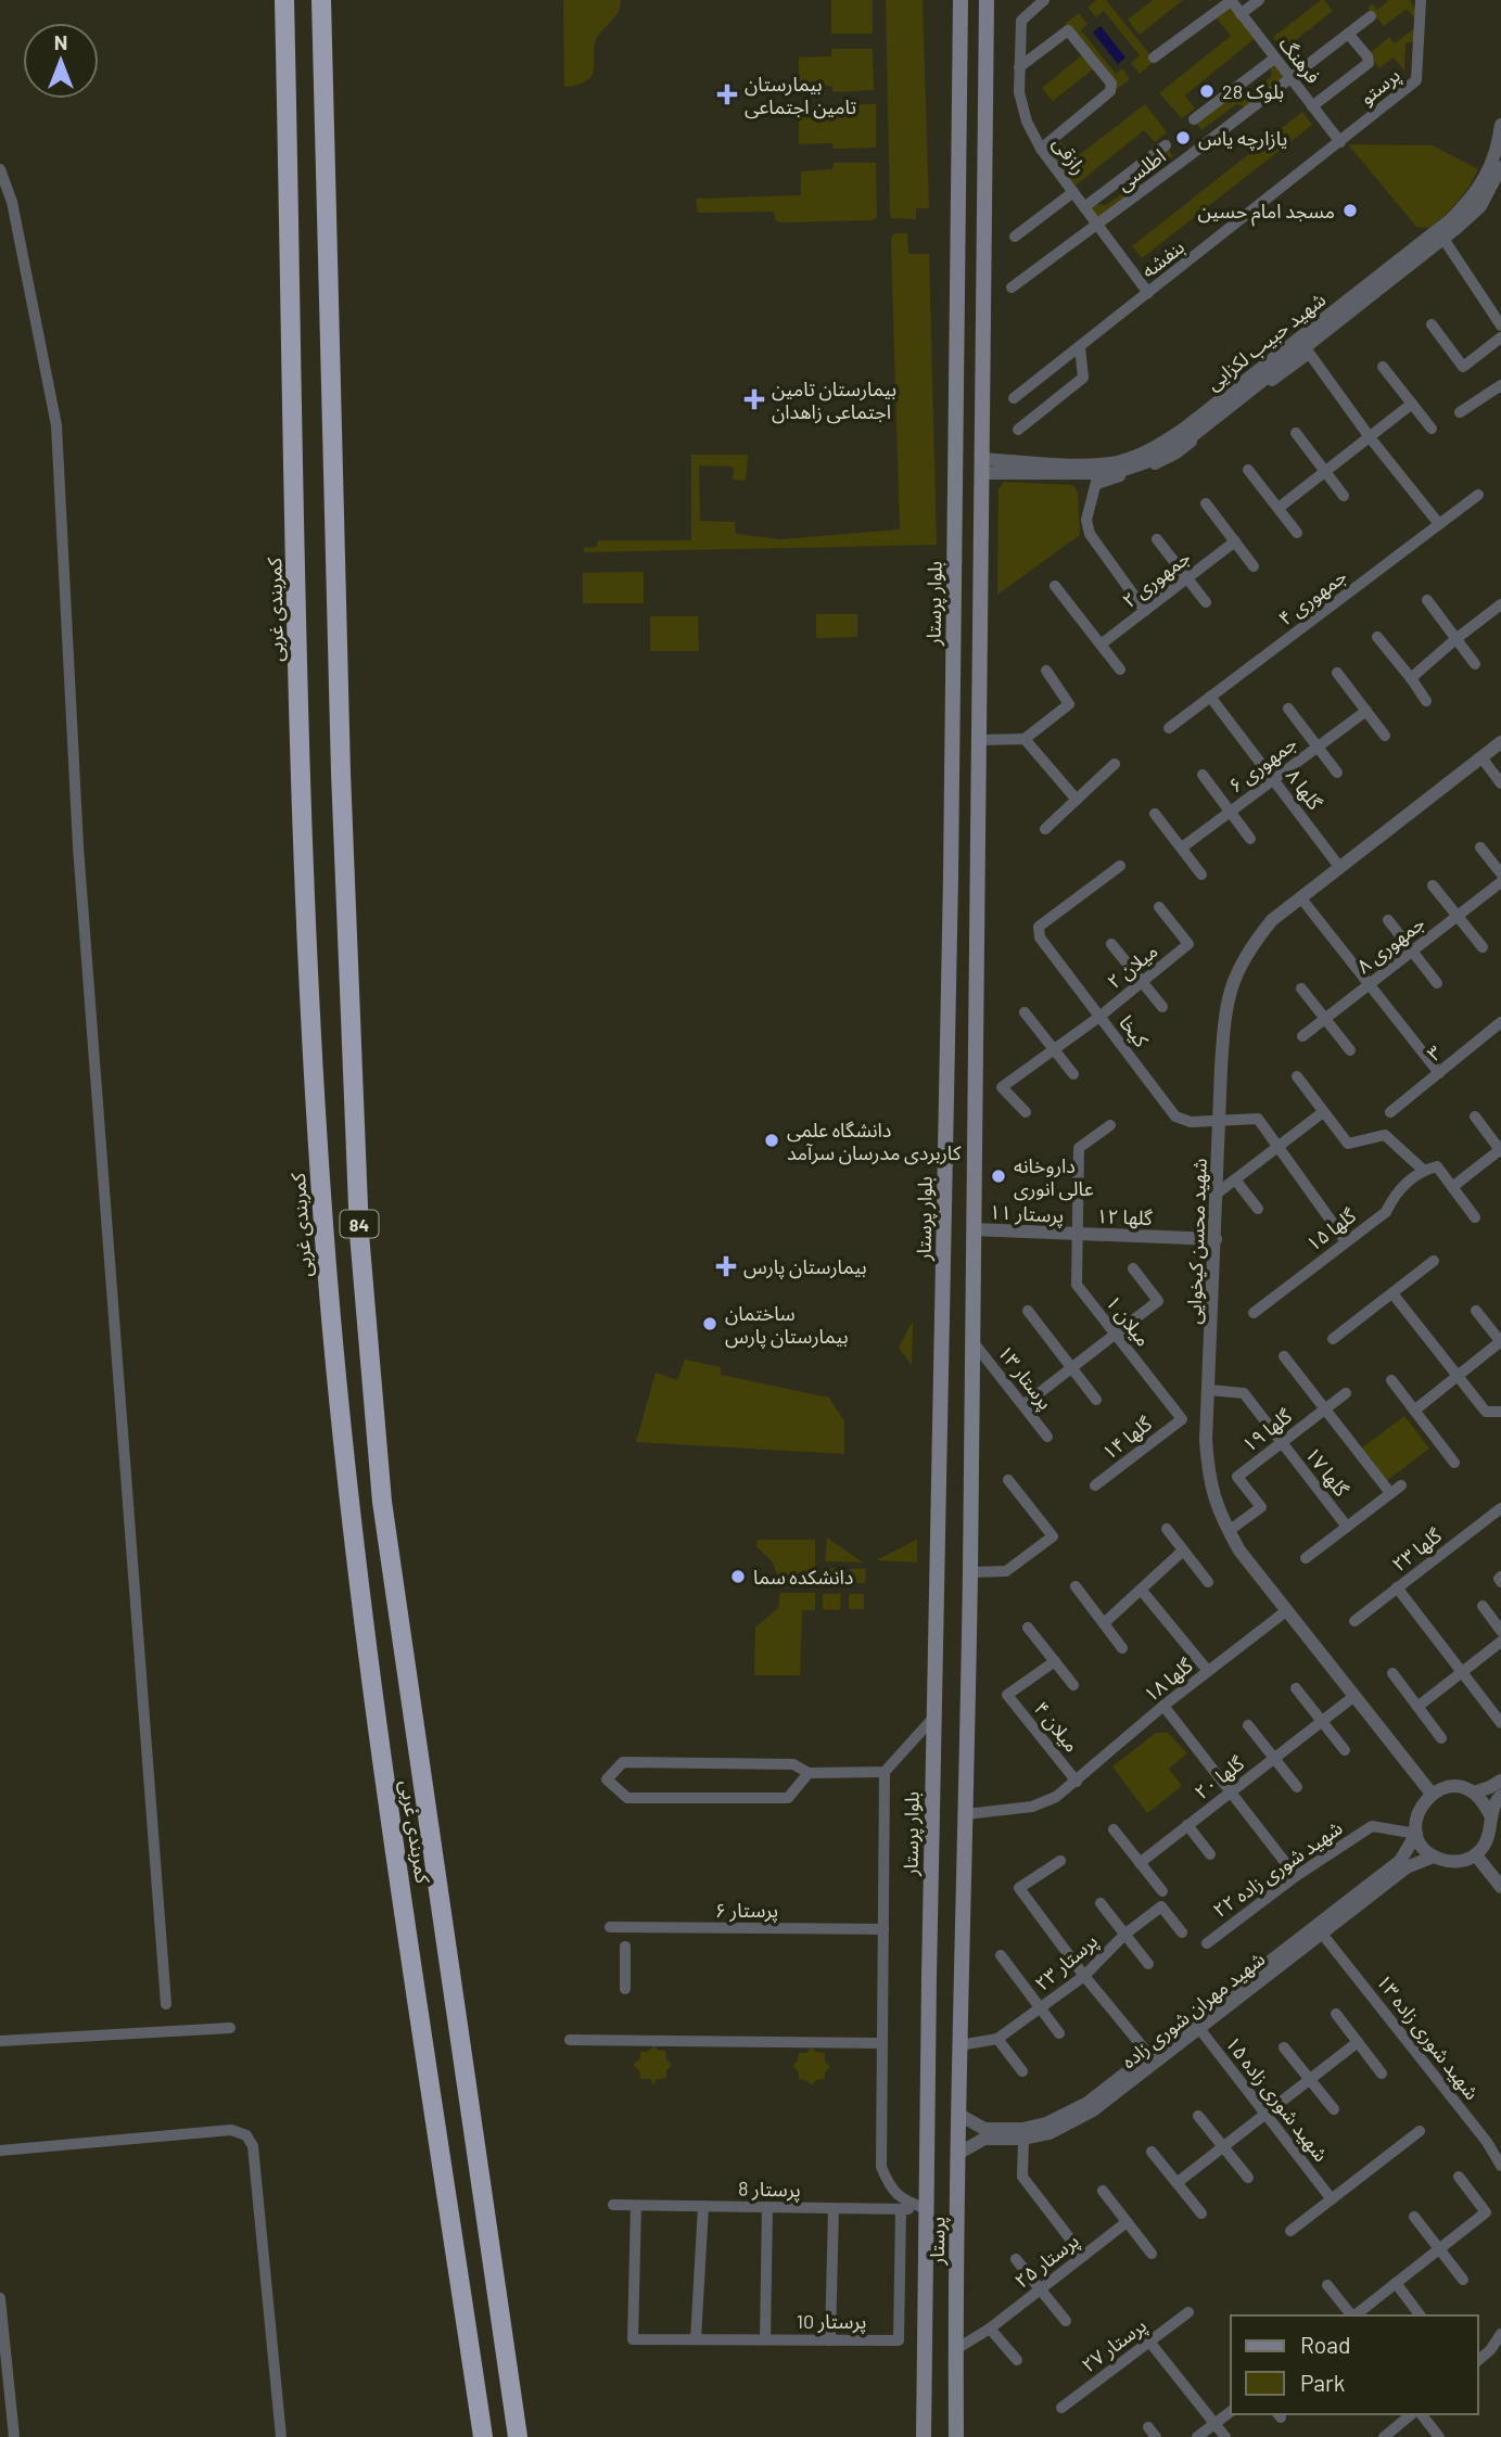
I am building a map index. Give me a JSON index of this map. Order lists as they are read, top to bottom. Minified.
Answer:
{"streets":{"highway":["کمربندی غربی","84"],"main road":["بلوار پرستار","پرستار"],"street":["فرهنگ","پرستو","رازقی","اطلسی","بنفشه","شهید حبیب لکزایی","جمهوری ۲","جمهوری ۴","جمهوری ۶","گلها ۸","جمهوری ۸","میلان ۲","کیخا","۳","پرستار ۱۱","گلها ۱۲","گلها ۱۵","شهید محسن کیخوایی","میلان ۱","پرستار ۱۳","گلها ۱۹","گلها ۱۴","گلها ۱۷","گلها ۲۳","گلها ۱۸","میلان ۴","گلها ۲۰","شهید شوری زاده ۲۲","پرستار ۶","پرستار ۲۳","شهید مهران شوری زاده","شهید شوری زاده ۱۳","شهید شوری زاده ۱۵","پرستار 8","پرستار ۲۵","پرستار 10","پرستار ۲۷"]},"crossings":[["فرهنگ","پرستو"],["فرهنگ","اطلسی"],["فرهنگ","بنفشه"],["پرستو","بنفشه"],["رازقی","اطلسی"],["رازقی","بنفشه"],["جمهوری ۴","گلها ۸"],["بلوار پرستار","پرستار 8"],["جمهوری ۶","گلها ۸"],["گلها ۸","شهید محسن کیخوایی"],["میلان ۲","کیخا"],["کیخا","شهید محسن کیخوایی"],["پرستار ۱۱","گلها ۱۲"],["پرستار ۱۱","میلان ۱"],["گلها ۱۲","شهید محسن کیخوایی"],["گلها ۱۲","میلان ۱"],["شهید محسن کیخوایی","گلها ۱۹"],["شهید محسن کیخوایی","گلها ۱۷"],["شهید محسن کیخوایی","گلها ۱۸"],["شهید محسن کیخوایی","گلها ۲۰"],["شهید محسن کیخوایی","شهید شوری زاده ۲۲"],["شهید محسن کیخوایی","شهید مهران شوری زاده"],["میلان ۱","گلها ۱۴"],["گلها ۱۹","گلها ۱۷"],["گلها ۱۸","میلان ۴"],["شهید شوری زاده ۲۲","شهید مهران شوری زاده"],["پرستار ۲۳","پرستار"],["شهید مهران شوری زاده","شهید شوری زاده ۱۳"],["شهید مهران شوری زاده","شهید شوری زاده ۱۵"],["شهید مهران شوری زاده","پرستار"],["پرستار 8","پرستار 10"],["پرستار","پرستار ۲۵"]],"places":{"other":["بلوک 28","یازارچه یاس","مسجد امام حسین","دانشگاه علمی کاربردی مدرسان سرآمد","داروخانه عالی انوری","ساختمان بیمارستان پارس","دانشکده سما"],"health":["بیمارستان تامین اجتماعی","بیمارستان تامین اجتماعی زاهدان","بیمارستان پارس"]},"legend":["Road","Park"],"north":"top"}
